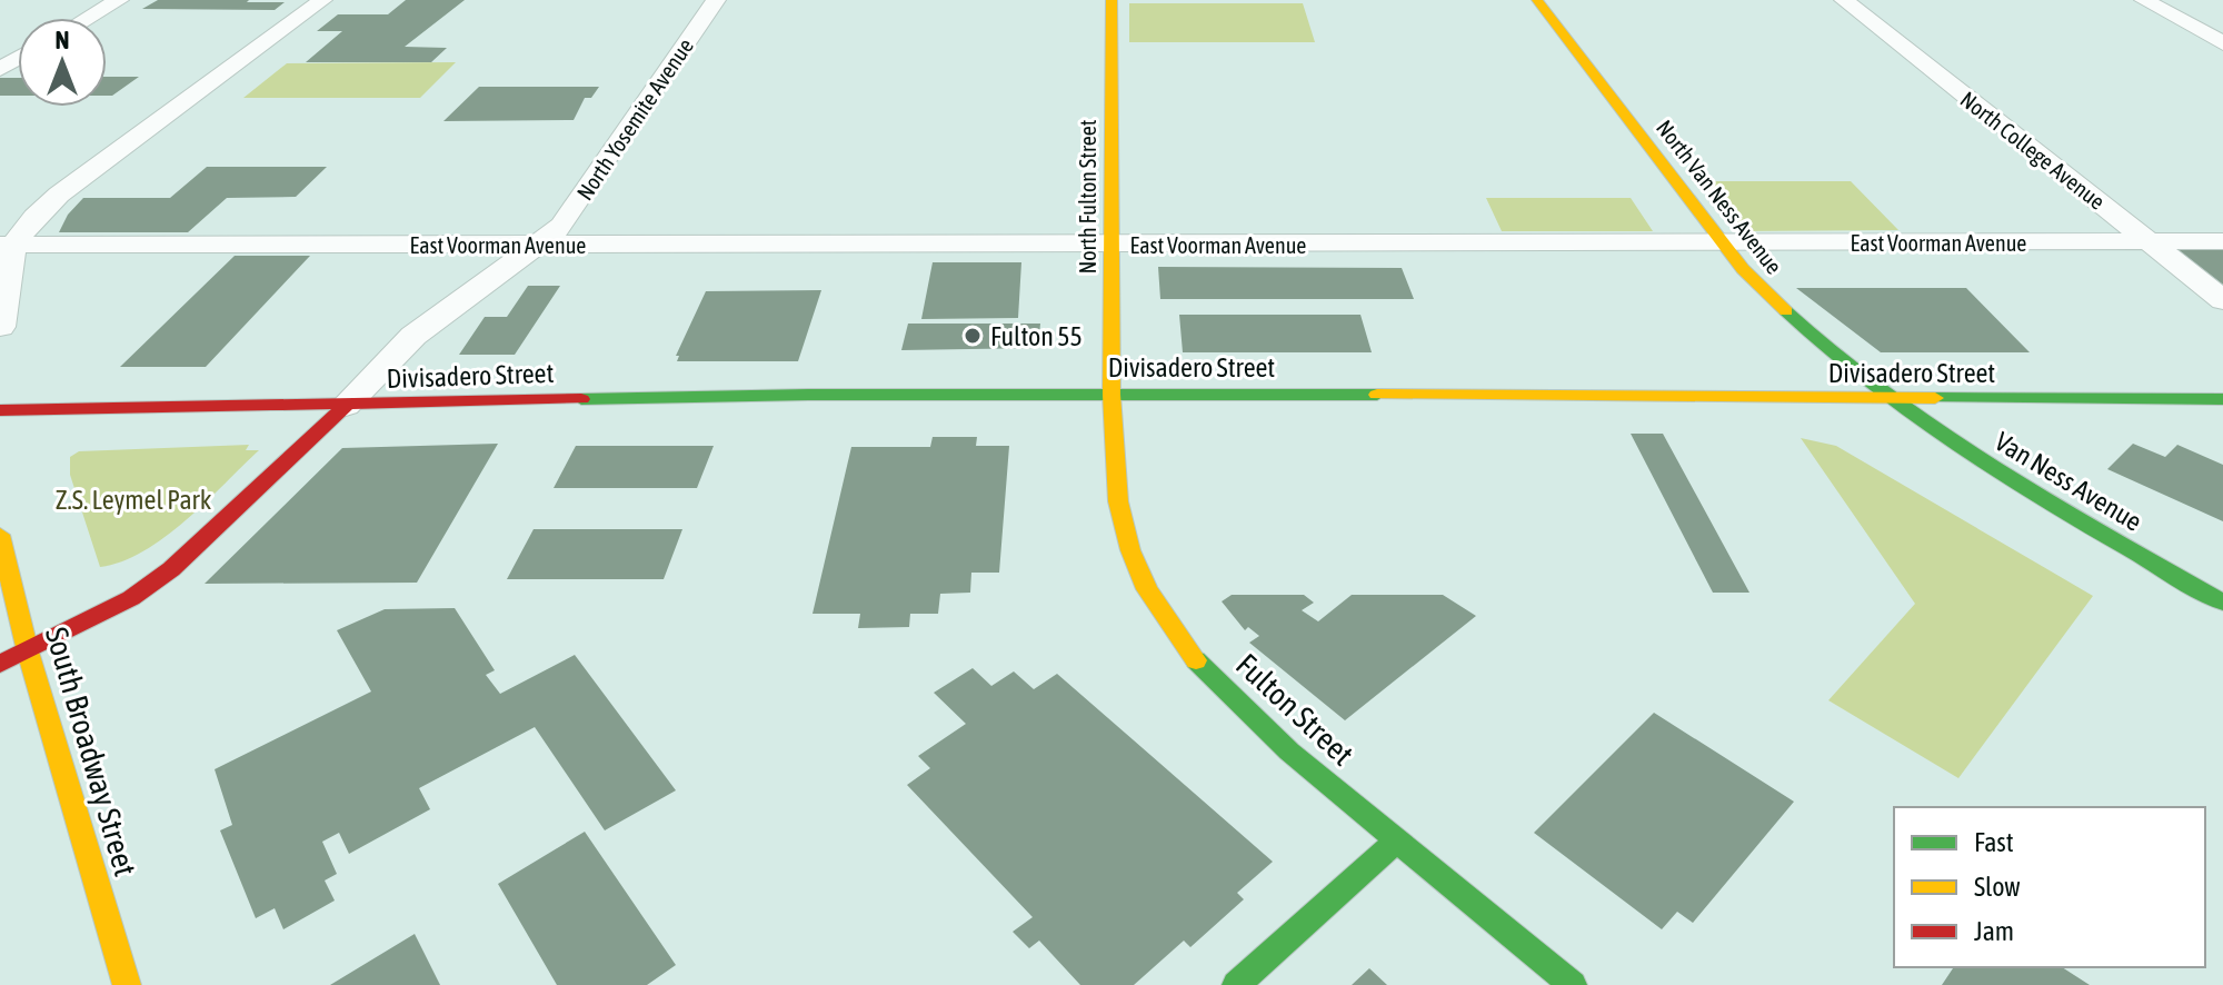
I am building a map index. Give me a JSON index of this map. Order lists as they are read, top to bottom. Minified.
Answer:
{"streets":{"main road":["North Fulton Street","North Van Ness Avenue","Divisadero Street","Van Ness Avenue","Fulton Street","South Broadway Street"],"street":["North Yosemite Avenue","North College Avenue","East Voorman Avenue"]},"crossings":[["North Yosemite Avenue","East Voorman Avenue"],["North Yosemite Avenue","Divisadero Street"],["North College Avenue","East Voorman Avenue"],["North Fulton Street","East Voorman Avenue"],["North Fulton Street","Divisadero Street"],["North Fulton Street","Fulton Street"],["North Van Ness Avenue","East Voorman Avenue"],["North Van Ness Avenue","Divisadero Street"],["North Van Ness Avenue","Van Ness Avenue"],["Divisadero Street","Van Ness Avenue"],["Divisadero Street","Fulton Street"]],"parks":["Z.S. Leymel Park"],"places":["Fulton 55"],"legend":["Fast","Slow","Jam"],"north":"top"}
